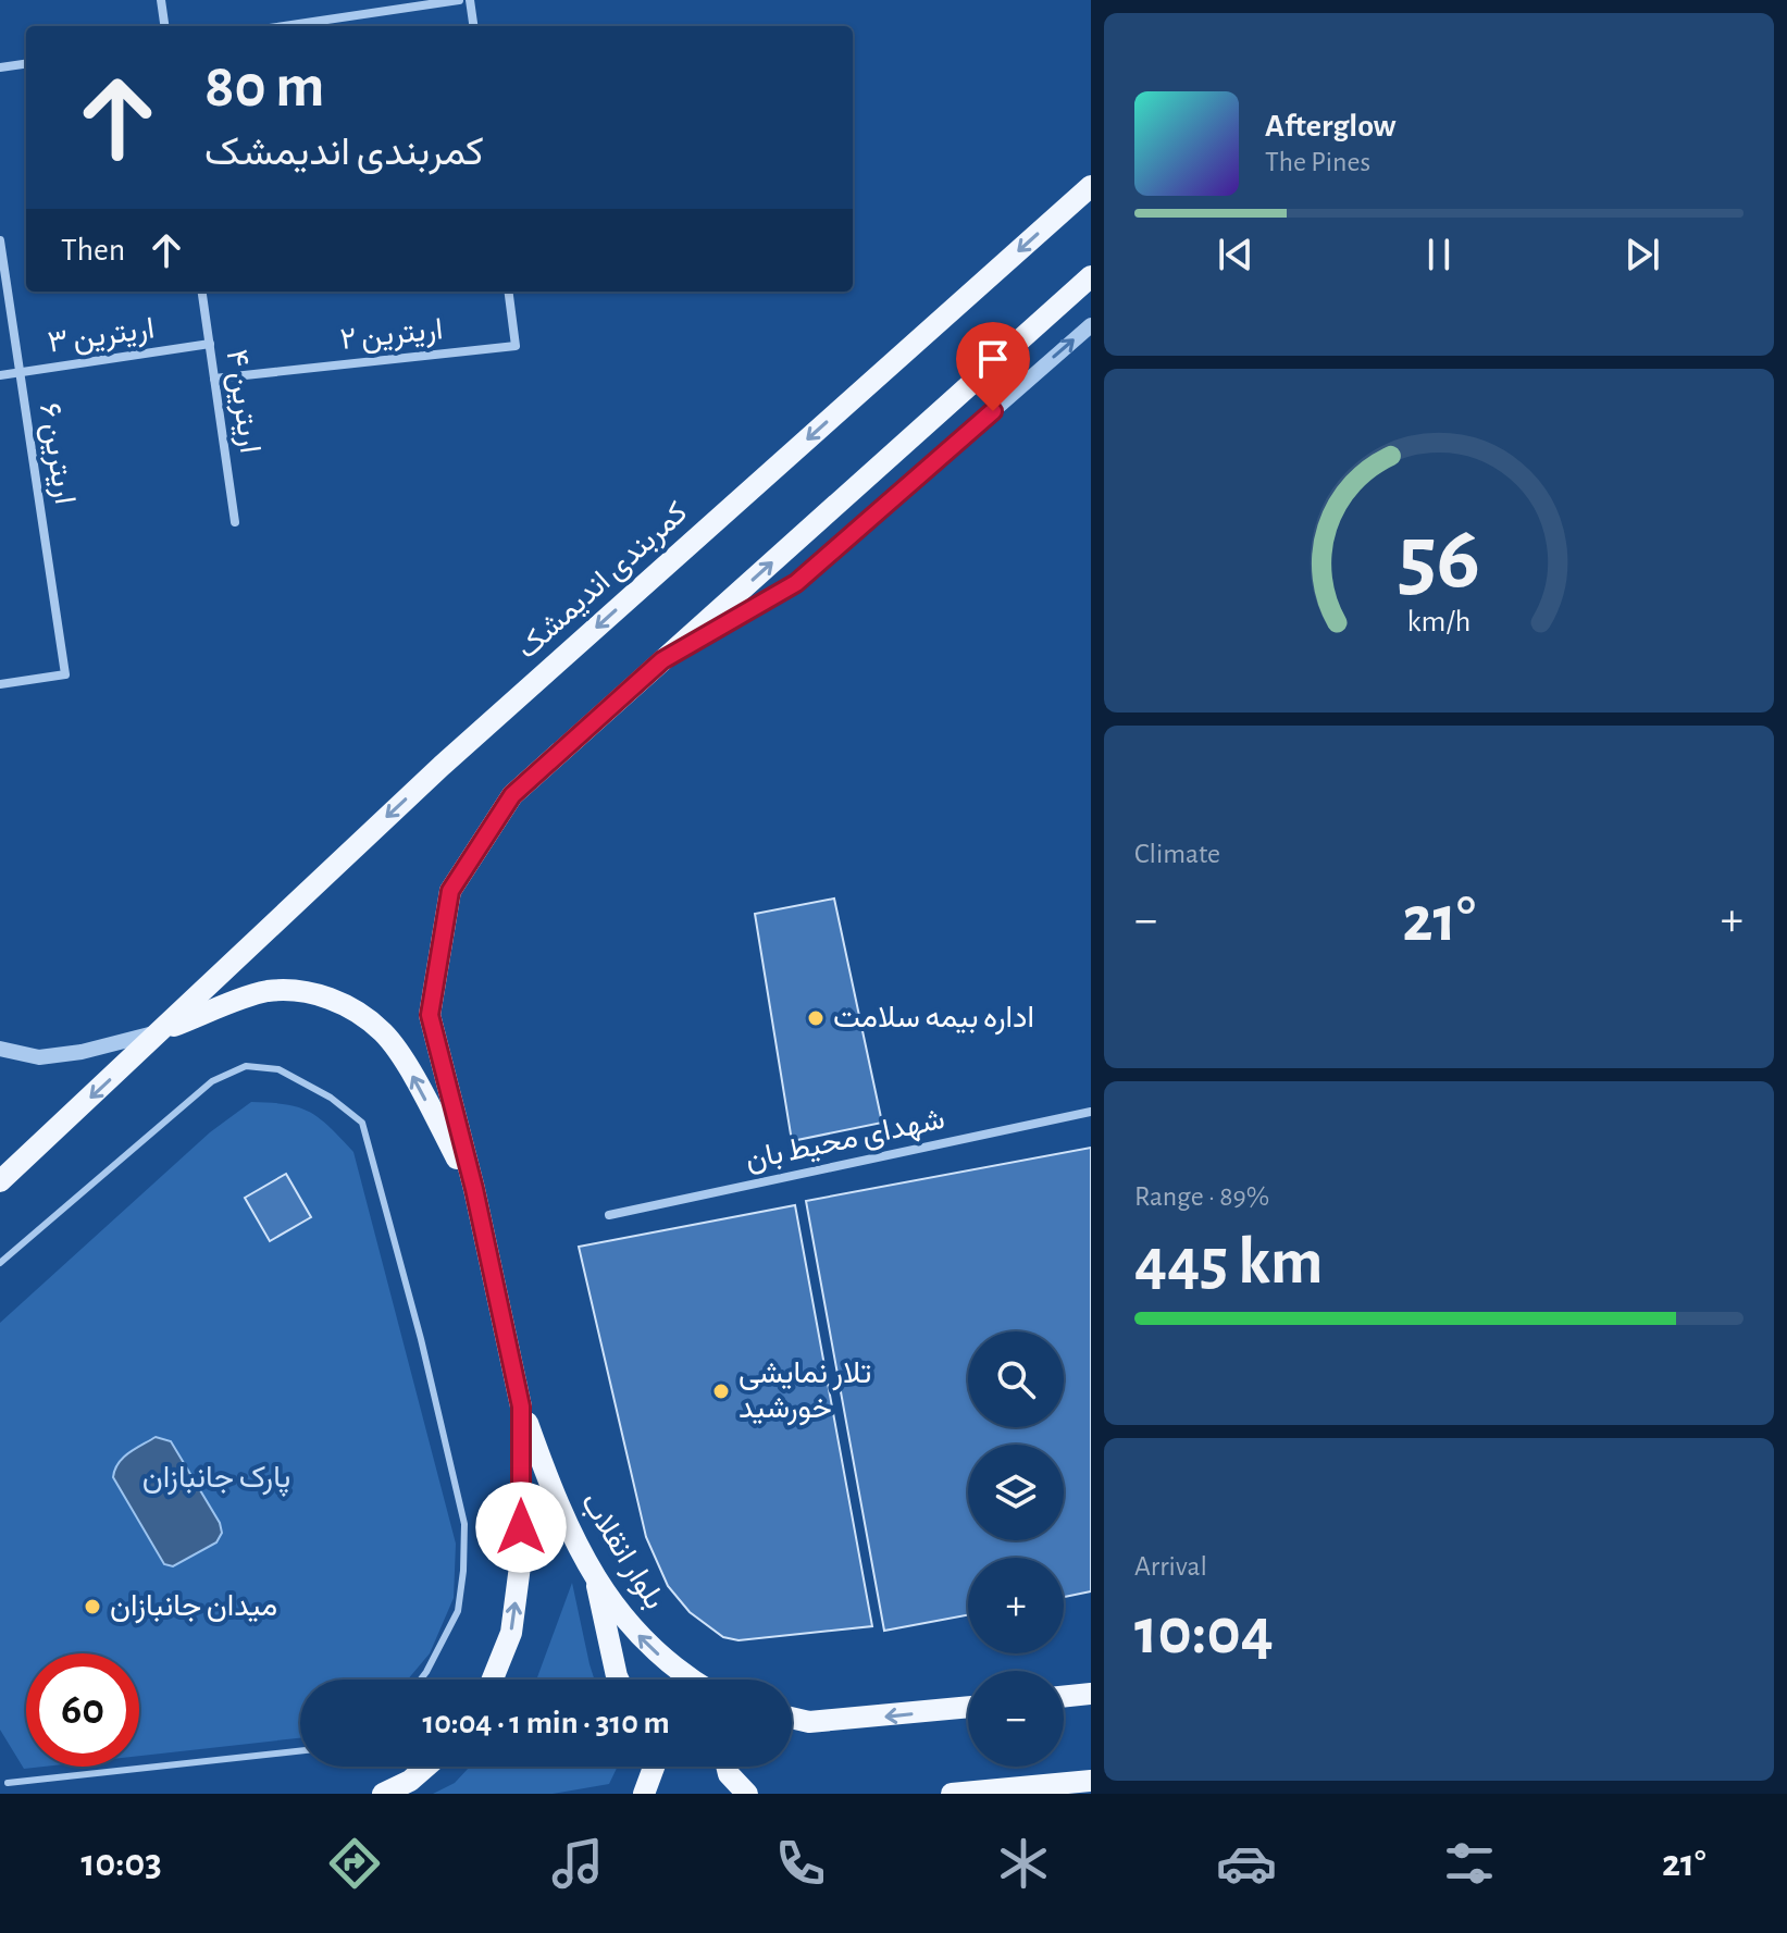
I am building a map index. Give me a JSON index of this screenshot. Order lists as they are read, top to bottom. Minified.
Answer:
{"streets":{"main road":["کمربندی اندیمشک","بلوار انقلاب"],"street":["اریترین ۲","اریترین ۳","اریترین ۴","اریترین ۶","شهدای محیط بان"]},"crossings":[["اریترین ۲","اریترین ۴"],["اریترین ۳","اریترین ۴"],["اریترین ۳","اریترین ۶"]],"one_way":["بلوار انقلاب"],"parks":["پارک جانبازان"],"places":["اداره بیمه سلامت","تلار نمایشی خورشید","میدان جانبازان"],"page":{"turn":["80 m","کمربندی اندیمشک"],"song":["Afterglow","The Pines"],"then":"Then","tile":["Climate",["Range · 89%","445 km"],["Arrival","10:04"]],"heat":["−","21°","+"],"map_buttons":["+","−"],"limit":"60","trip":"10:04 · 1 min · 310 m","tabs":["10:03","21°"],"gauge":["56","km/h"]}}
